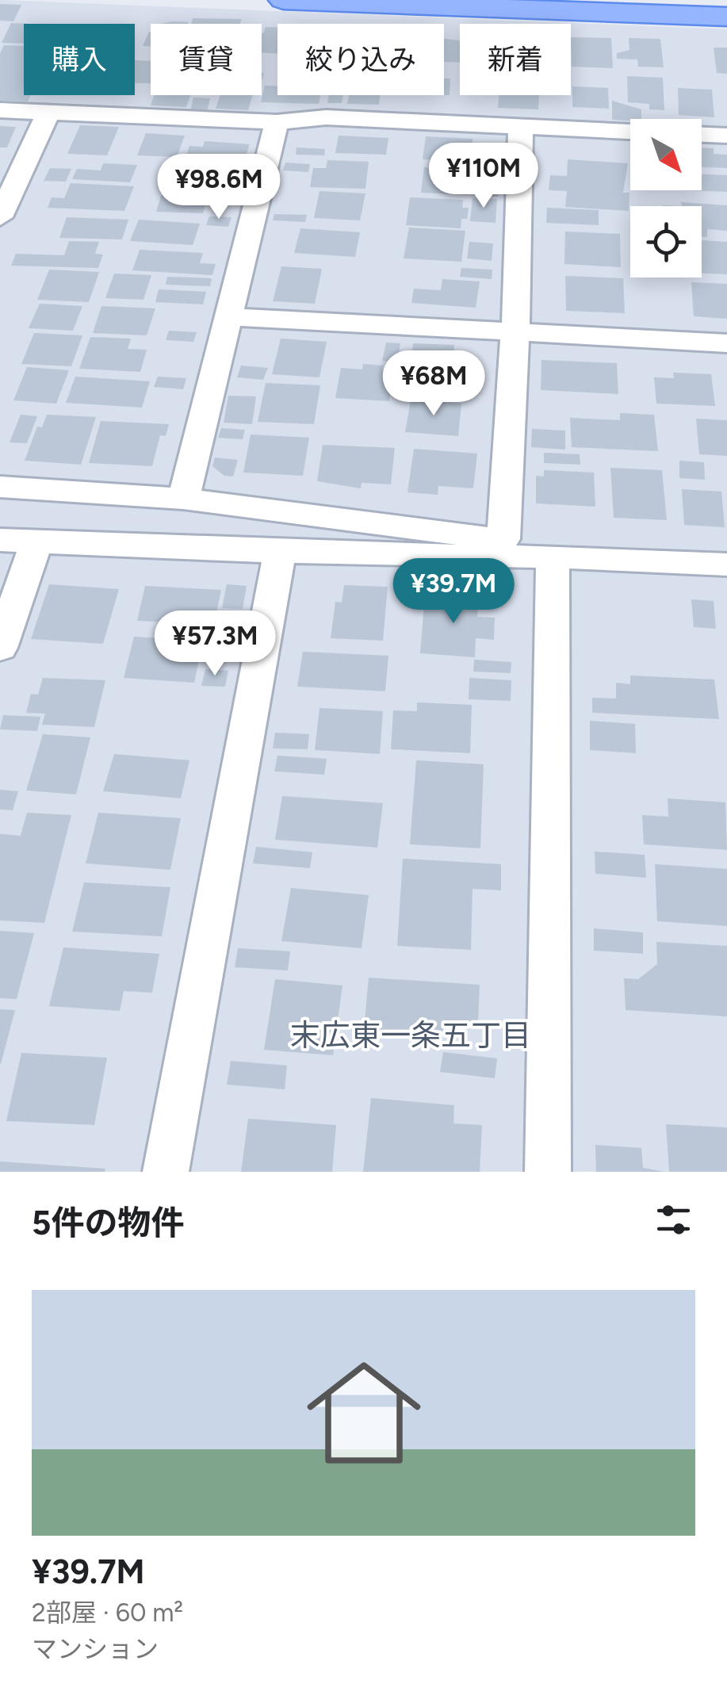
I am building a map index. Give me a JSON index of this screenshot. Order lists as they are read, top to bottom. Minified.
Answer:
{"districts":["末広東一条五丁目"],"north":"bottom right","page":{"chip":["購入","賃貸","絞り込み","新着"],"price":["¥110M","¥98.6M","¥68M","¥39.7M","¥57.3M"],"heading":"5件の物件","list":[{"name":"¥39.7M","note":"2部屋 · 60 m² · マンション"}]}}
